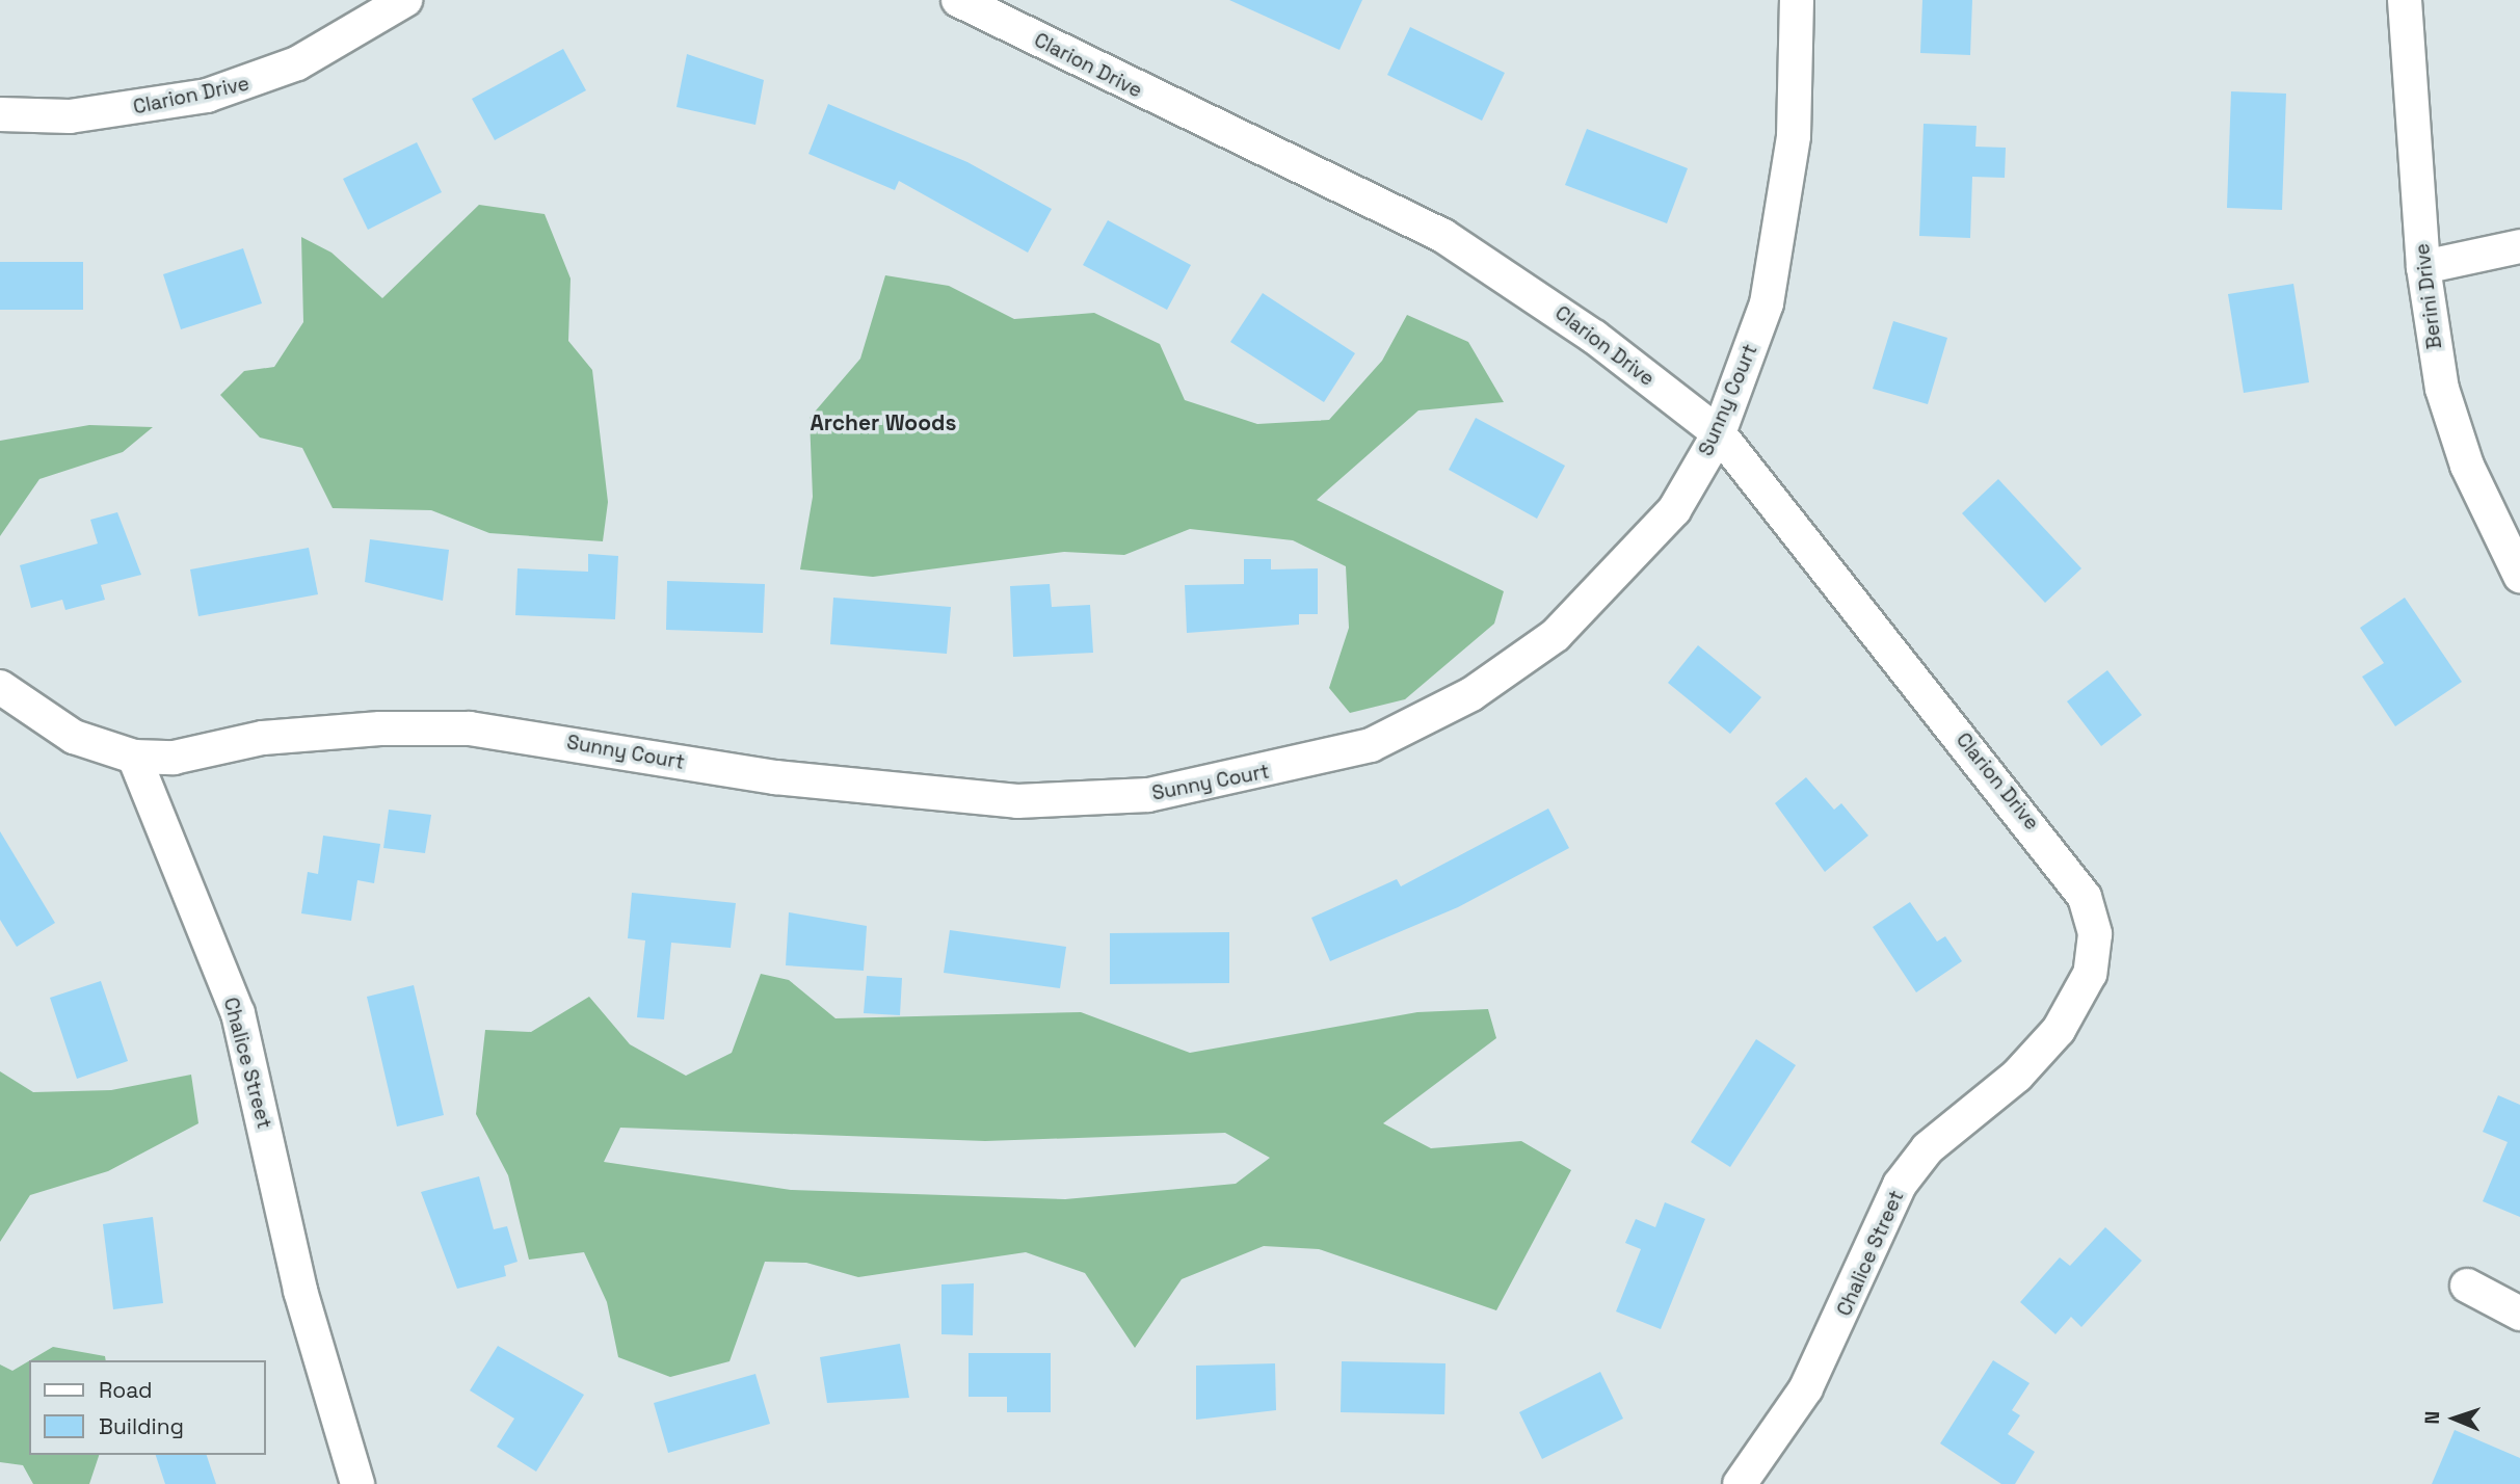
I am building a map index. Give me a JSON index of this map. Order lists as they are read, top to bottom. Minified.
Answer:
{"streets":{"street":["Clarion Drive","Berini Drive","Sunny Court","Chalice Street"]},"crossings":[["Clarion Drive","Sunny Court"],["Clarion Drive","Chalice Street"],["Sunny Court","Chalice Street"]],"districts":["Archer Woods"],"legend":["Road","Building"],"north":"left"}
